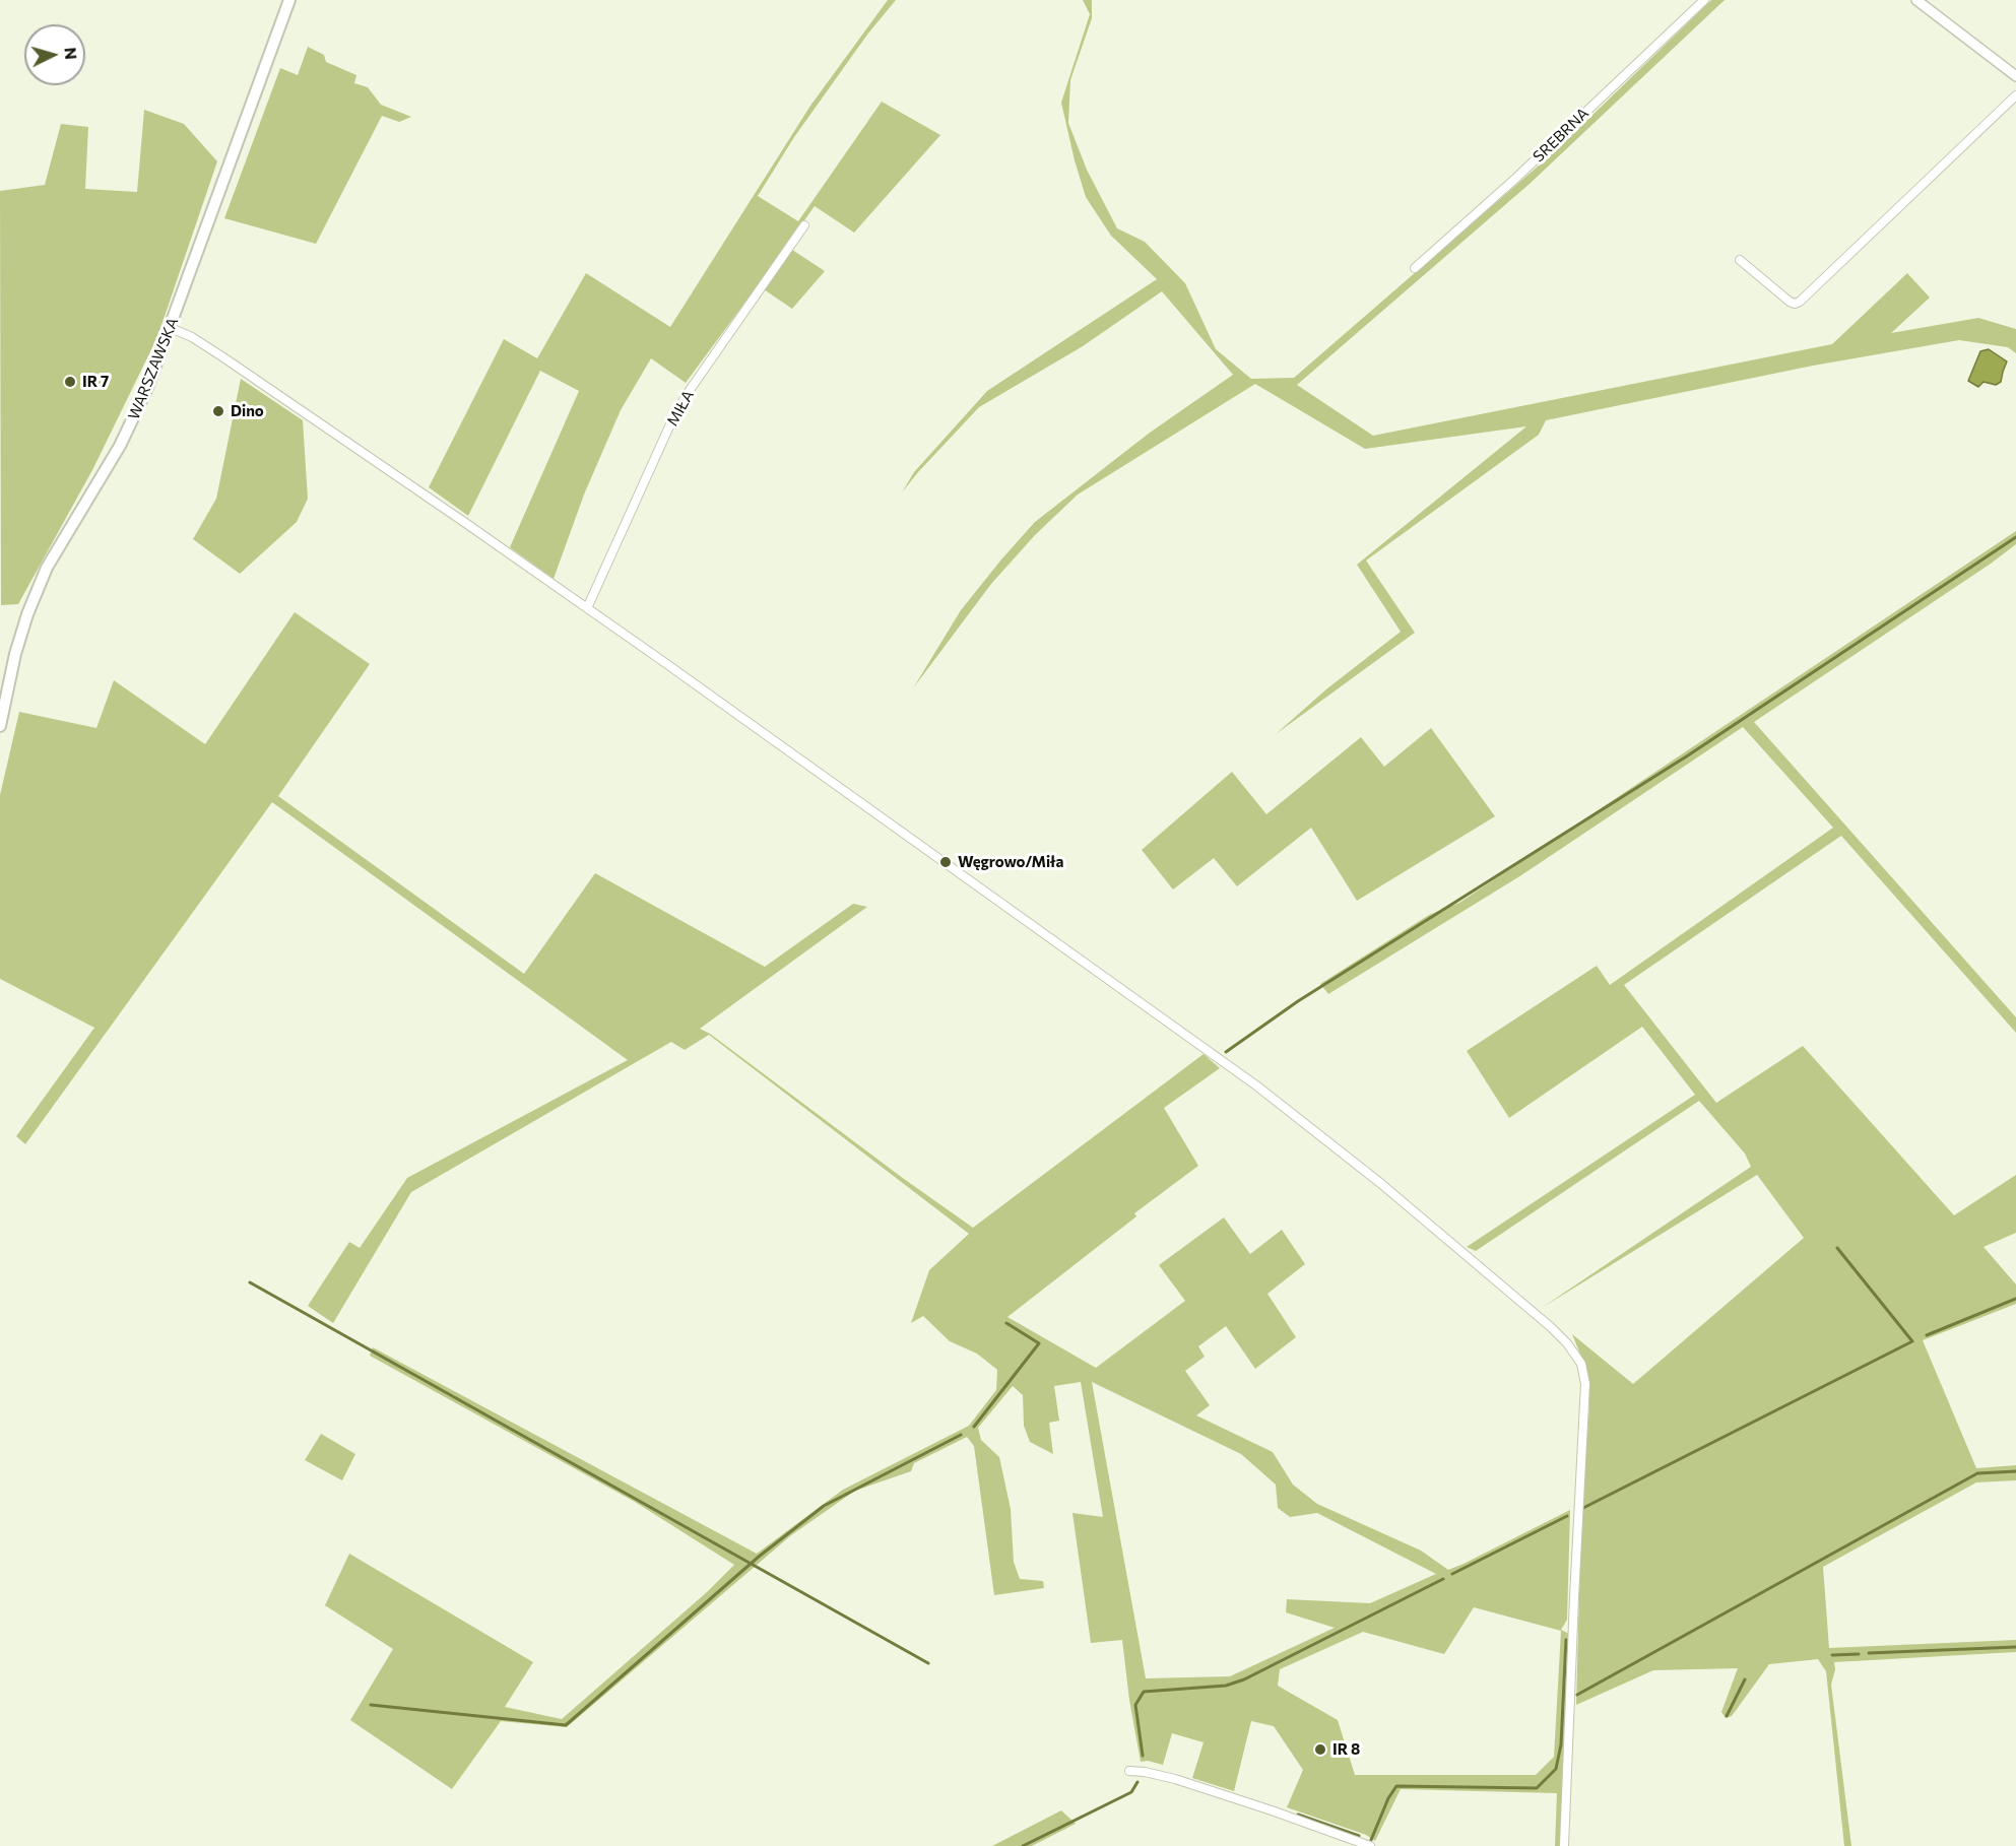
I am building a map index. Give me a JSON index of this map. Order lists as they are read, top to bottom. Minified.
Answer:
{"streets":{"main road":["WARSZAWSKA"],"street":["SREBRNA","MIŁA"]},"places":["IR 7","Dino","Węgrowo/Miła","IR 8"],"north":"right"}
